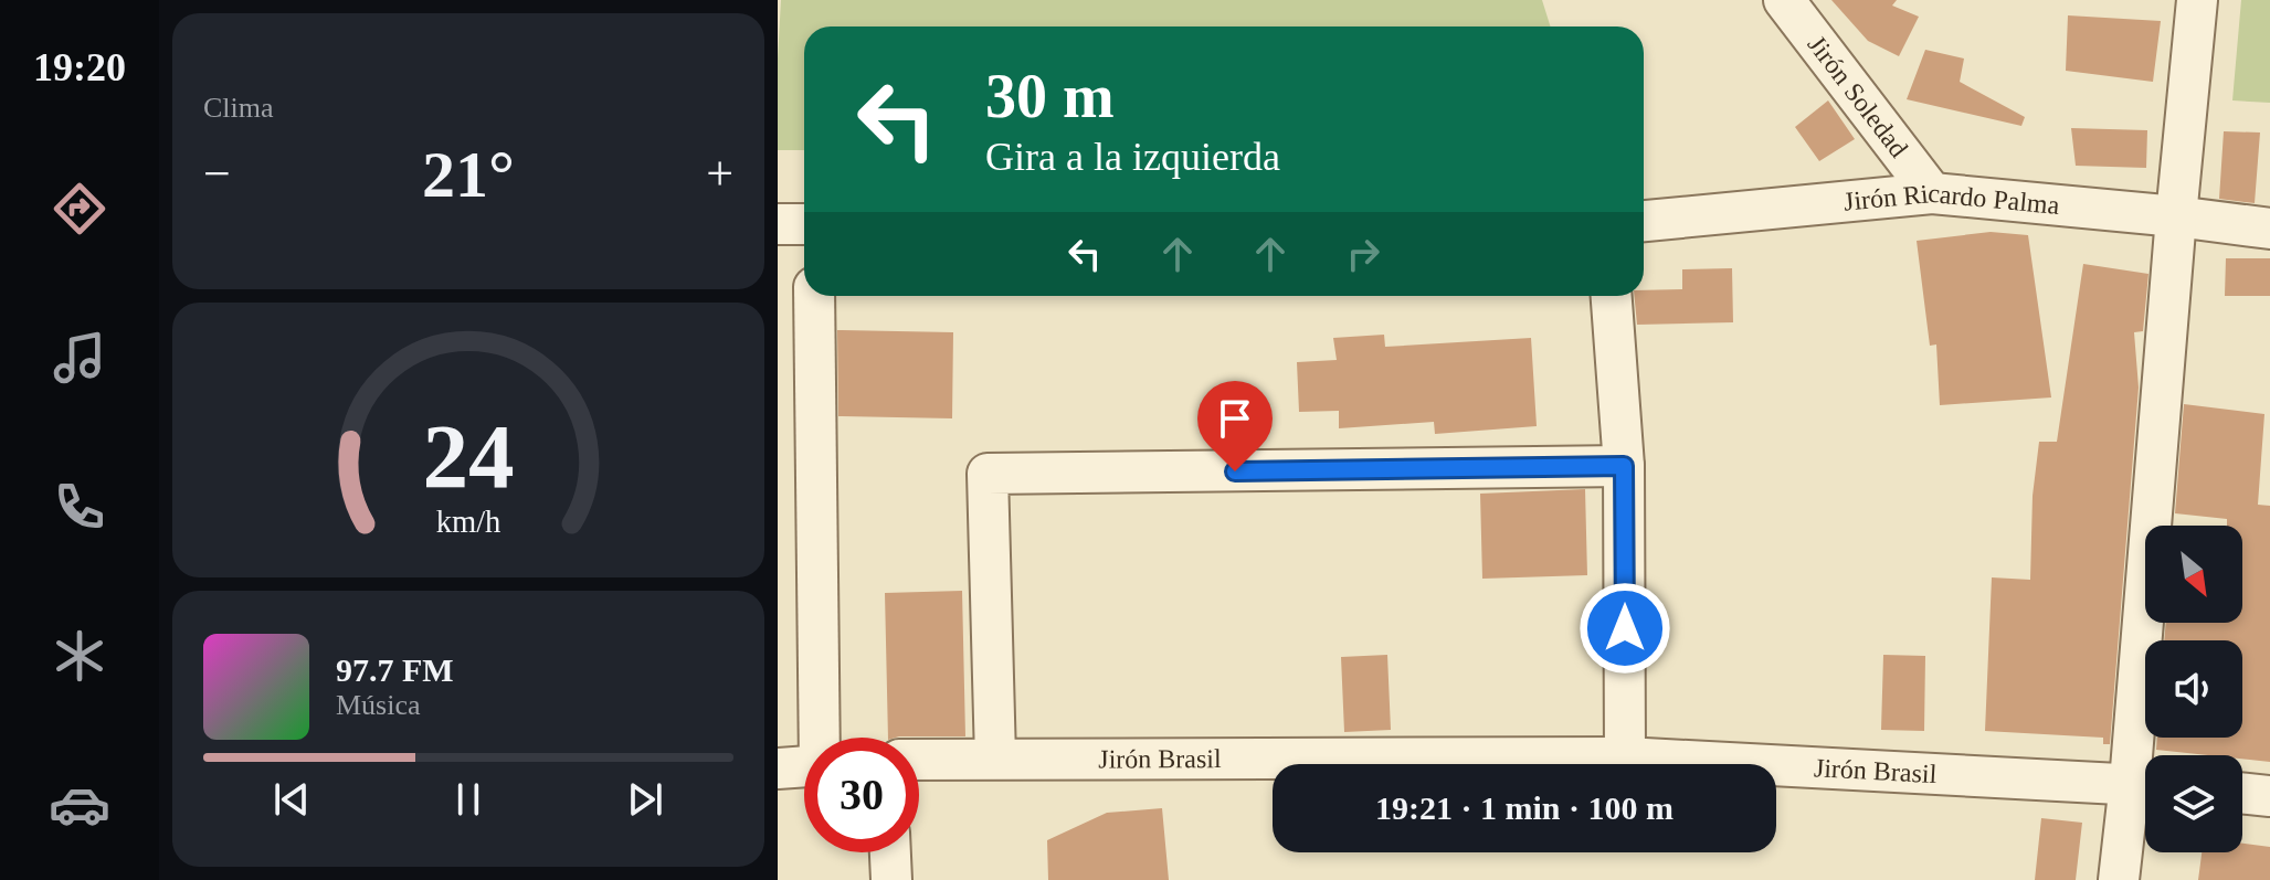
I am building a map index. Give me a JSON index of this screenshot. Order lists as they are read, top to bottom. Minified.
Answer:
{"streets":{"street":["Jirón Soledad","Jirón Ricardo Palma","Jirón Brasil"]},"crossings":[["Jirón Soledad","Jirón Ricardo Palma"]],"north":"bottom right","page":{"tabs":"19:20","tile":"Clima","turn":["30 m","Gira a la izquierda"],"heat":["−","21°","+"],"song":["97.7 FM","Música"],"limit":"30","trip":"19:21 · 1 min · 100 m","gauge":["24","km/h"]}}
